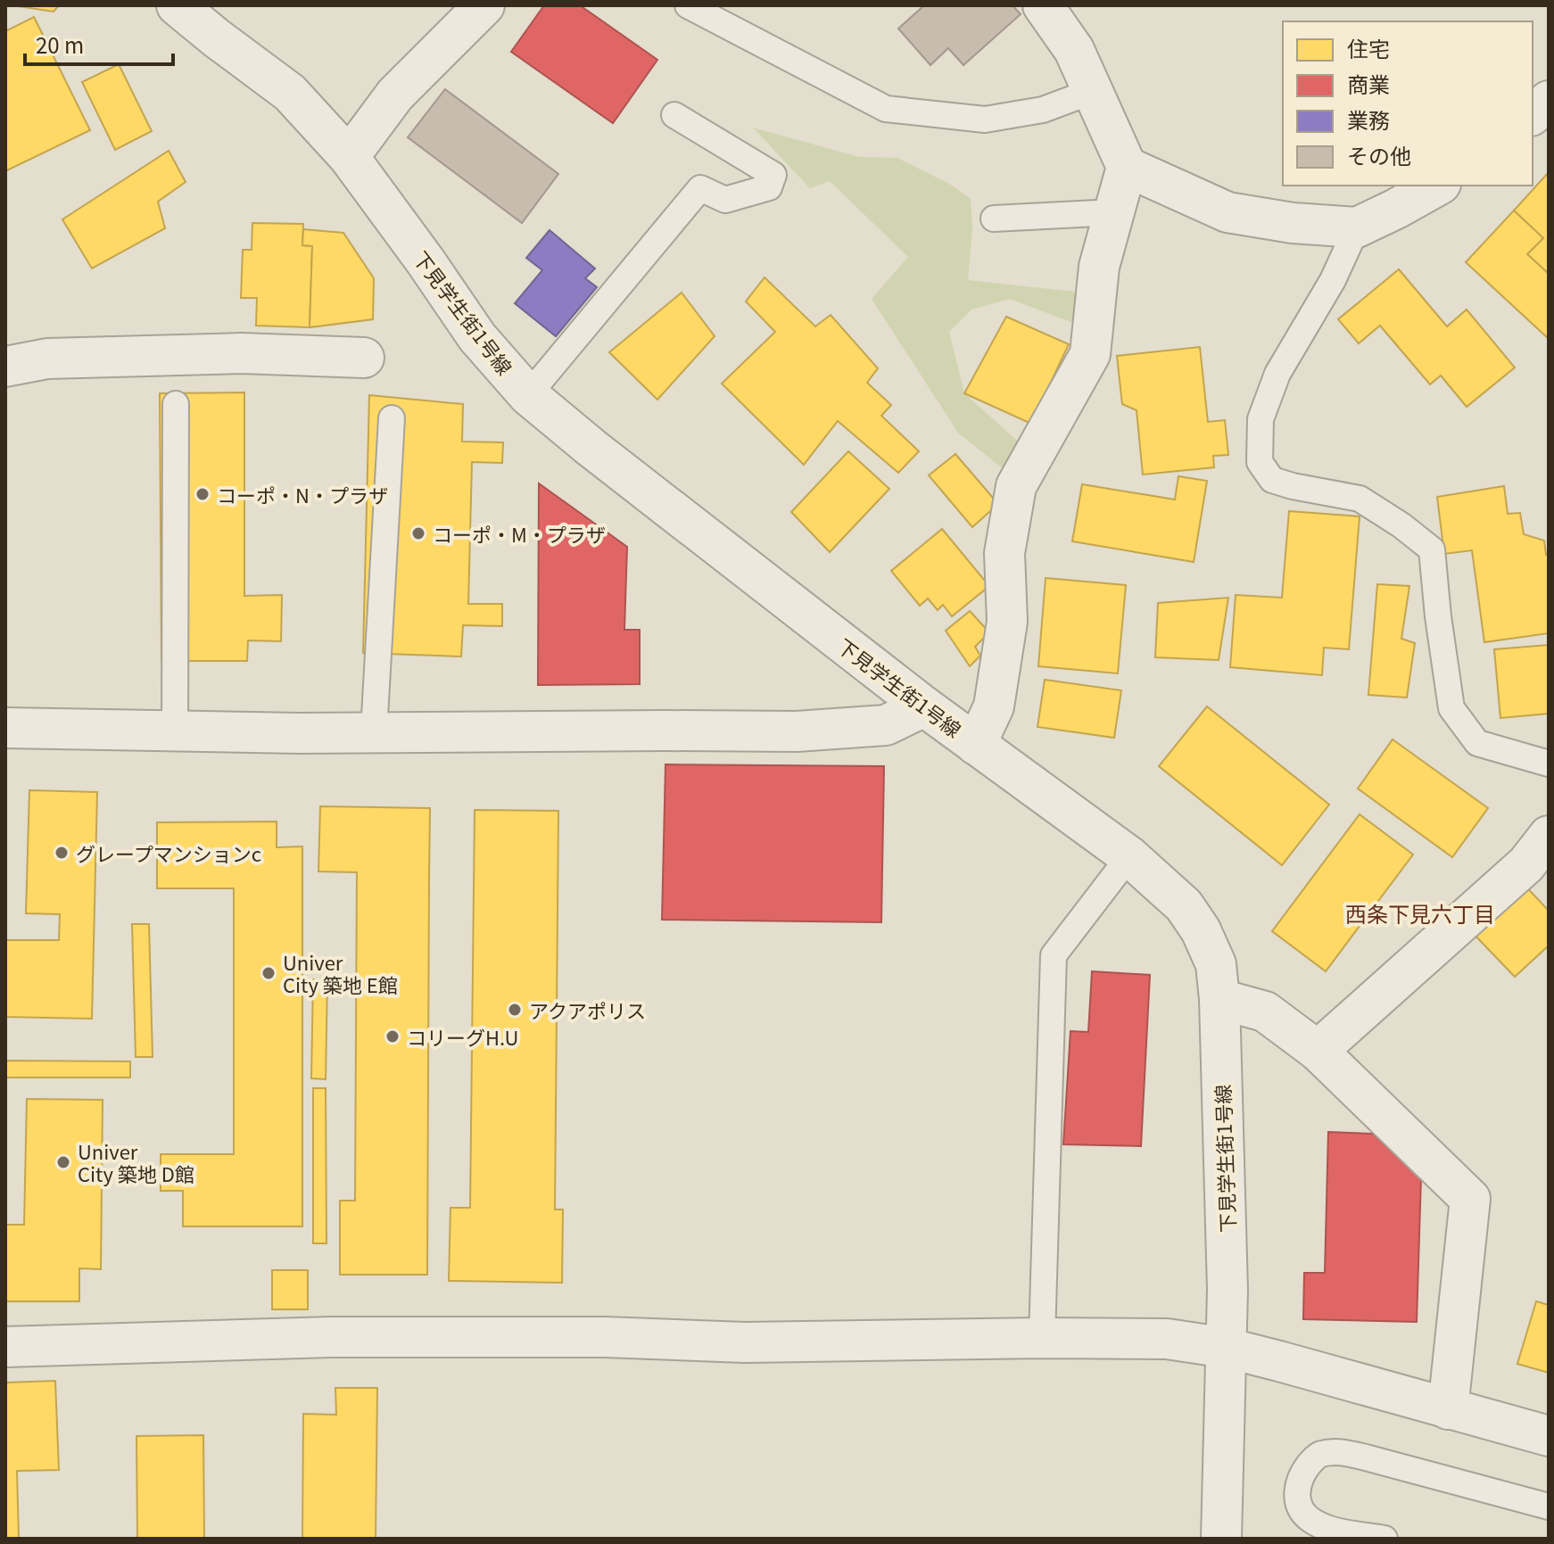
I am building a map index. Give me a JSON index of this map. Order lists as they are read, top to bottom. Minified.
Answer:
{"streets":{"street":["下見学生街1号線"]},"districts":["西条下見六丁目"],"places":["コーポ・N・プラザ","コーポ・M・プラザ","グレープマンションc","Univer City 築地 E館","アクアポリス","コリーグH.U","Univer City 築地 D館"],"legend":["住宅","商業","業務","その他"],"scale_bar":"20 m"}
